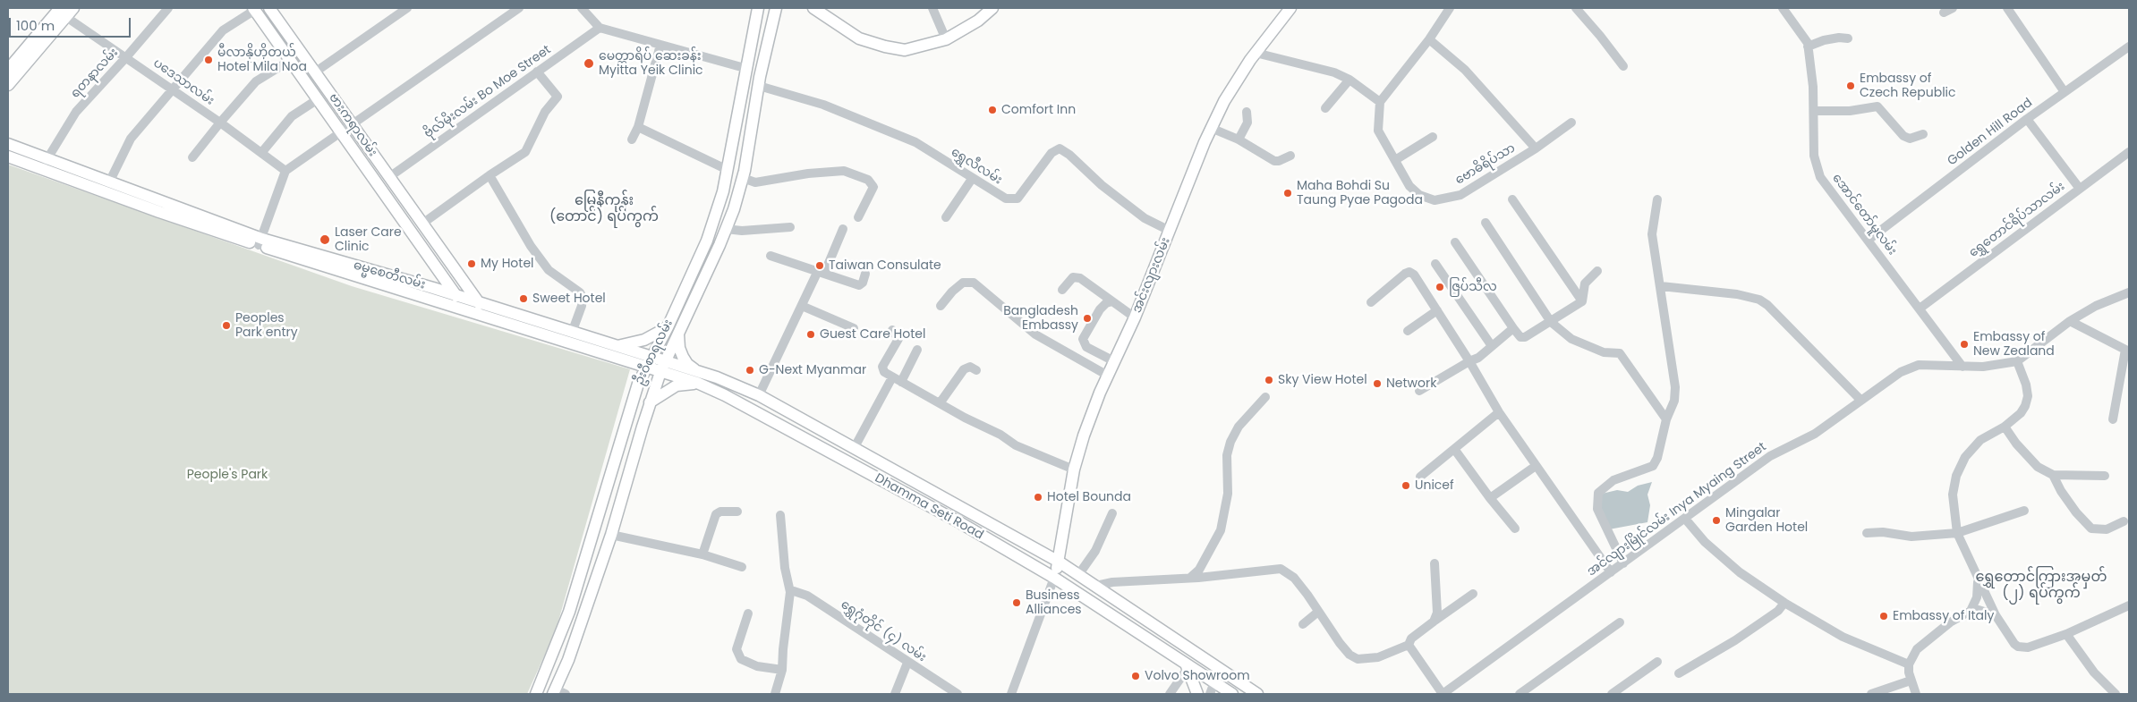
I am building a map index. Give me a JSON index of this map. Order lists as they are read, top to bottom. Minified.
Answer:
{"streets":{"main road":["ဗားကရာလမ်း","ဓမ္မစေတီလမ်း","အင်းလျားလမ်း","ဦးဝီစာရလမ်း","Dhamma Seti Road"],"street":["ရတနာလမ်း","ပဒေသာလမ်း","ဗိုလ်မိုးလမ်း Bo Moe Street","Golden Hill Road","ဗောဓိရိပ်သာ","ရွှေလီလမ်း","အောင်တော်မူလမ်း","ရွှေတောင်ရိပ်သာလမ်း","အင်လျားမြိုင်လမ်း Inya Myaing Street","ရွှေဂုံတိုင် (၄) လမ်း"]},"crossings":[["ရတနာလမ်း","ပဒေသာလမ်း"],["ရတနာလမ်း","ဓမ္မစေတီလမ်း"],["ဗိုလ်မိုးလမ်း Bo Moe Street","ဗားကရာလမ်း"],["ဗားကရာလမ်း","ဓမ္မစေတီလမ်း"],["Golden Hill Road","အောင်တော်မူလမ်း"],["ရွှေလီလမ်း","အင်းလျားလမ်း"],["ရွှေလီလမ်း","ဦးဝီစာရလမ်း"],["အောင်တော်မူလမ်း","ရွှေတောင်ရိပ်သာလမ်း"],["အောင်တော်မူလမ်း","အင်လျားမြိုင်လမ်း Inya Myaing Street"],["ဓမ္မစေတီလမ်း","ဦးဝီစာရလမ်း"],["ဓမ္မစေတီလမ်း","Dhamma Seti Road"],["အင်းလျားလမ်း","Dhamma Seti Road"]],"districts":["မြေနီကုန်း (တောင်) ရပ်ကွက်","ရွှေတောင်ကြားအမှတ် (၂) ရပ်ကွက်"],"parks":["People's Park"],"places":["မီလာနိုဟိုတယ် Hotel Mila Noa","မေတ္တာရိပ် ဆေးခန်း Myitta Yeik Clinic","Embassy of Czech Republic","Comfort Inn","Maha Bohdi Su Taung Pyae Pagoda","Laser Care Clinic","My Hotel","Taiwan Consulate","ဇြပ်သီလ","Sweet Hotel","Bangladesh Embassy","Peoples Park entry","Guest Care Hotel","Embassy of New Zealand","G-Next Myanmar","Sky View Hotel","Network","Unicef","Hotel Bounda","Mingalar Garden Hotel","Business Alliances","Embassy of Italy","Volvo Showroom"],"scale_bar":"100 m"}
